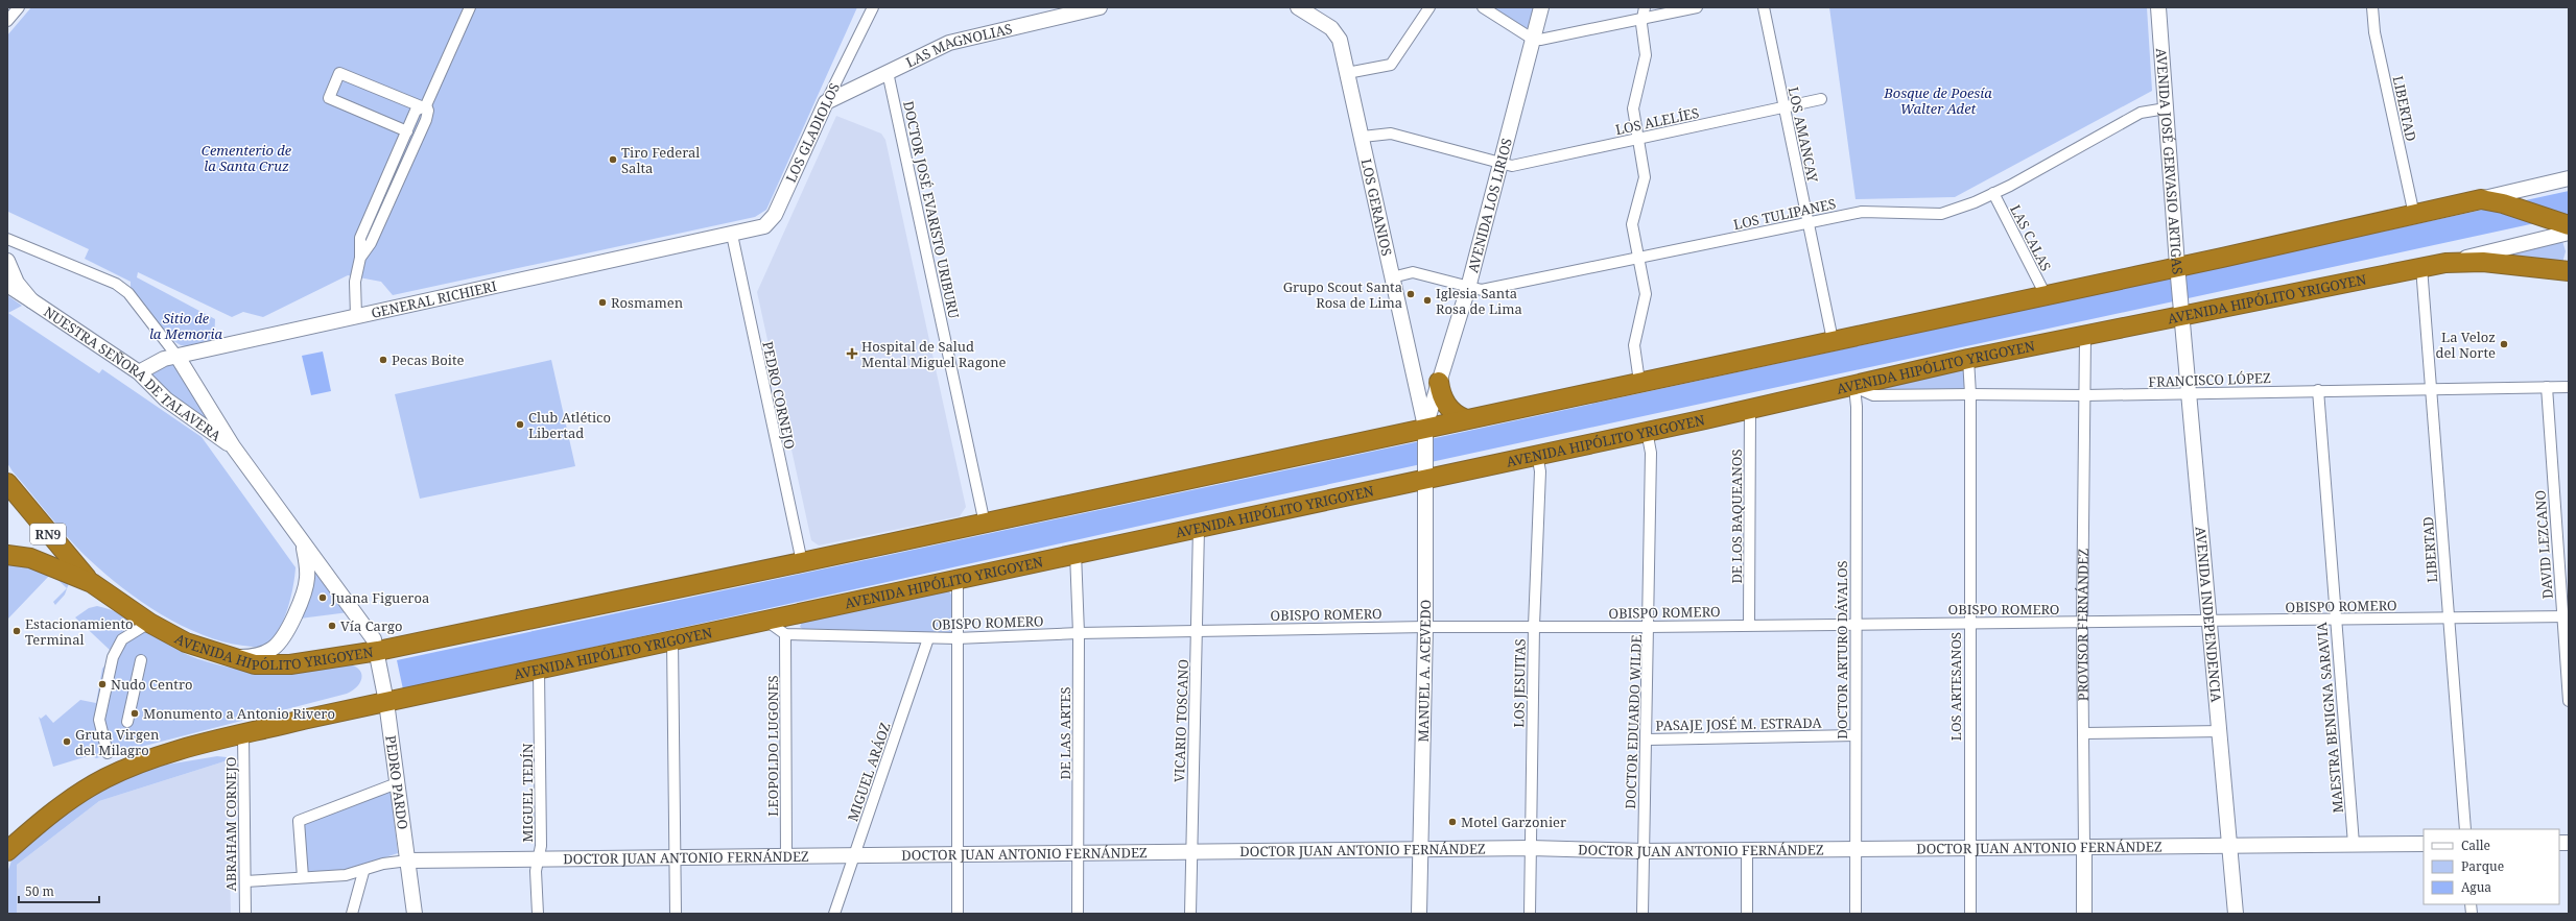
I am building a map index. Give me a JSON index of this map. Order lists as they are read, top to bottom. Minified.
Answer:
{"streets":{"highway":["AVENIDA HIPÓLITO YRIGOYEN","RN9"],"street":["LAS MAGNOLIAS","LIBERTAD","LOS ALELÍES","LOS GLADIOLOS","LOS AMANCAY","AVENIDA JOSÉ GERVASIO ARTIGAS","AVENIDA LOS LIRIOS","LOS GERANIOS","DOCTOR JOSÉ EVARISTO URIBURU","LOS TULIPANES","LAS CALAS","GENERAL RICHIERI","NUESTRA SEÑORA DE TALAVERA","FRANCISCO LÓPEZ","PEDRO CORNEJO","DE LOS BAQUEANOS","DAVID LEZCANO","OBISPO ROMERO","AVENIDA INDEPENDENCIA","PROVISOR FERNÁNDEZ","DOCTOR ARTURO DÁVALOS","MANUEL A. ACEVEDO","LOS JESUITAS","LOS ARTESANOS","MAESTRA BENIGNA SARAVIA","VICARIO TOSCANO","DOCTOR EDUARDO WILDE","PASAJE JOSÉ M. ESTRADA","DE LAS ARTES","LEOPOLDO LUGONES","MIGUEL ARÁOZ","PEDRO PARDO","MIGUEL TEDÍN","ABRAHAM CORNEJO","DOCTOR JUAN ANTONIO FERNÁNDEZ"]},"crossings":[["LAS MAGNOLIAS","LOS GLADIOLOS"],["LAS MAGNOLIAS","DOCTOR JOSÉ EVARISTO URIBURU"],["LIBERTAD","AVENIDA HIPÓLITO YRIGOYEN"],["LIBERTAD","FRANCISCO LÓPEZ"],["LIBERTAD","OBISPO ROMERO"],["LOS ALELÍES","LOS AMANCAY"],["LOS ALELÍES","AVENIDA LOS LIRIOS"],["LOS ALELÍES","LOS GERANIOS"],["LOS GLADIOLOS","GENERAL RICHIERI"],["LOS GLADIOLOS","PEDRO CORNEJO"],["LOS AMANCAY","LOS TULIPANES"],["LOS AMANCAY","AVENIDA HIPÓLITO YRIGOYEN"],["AVENIDA JOSÉ GERVASIO ARTIGAS","LOS TULIPANES"],["AVENIDA JOSÉ GERVASIO ARTIGAS","AVENIDA HIPÓLITO YRIGOYEN"],["AVENIDA JOSÉ GERVASIO ARTIGAS","AVENIDA INDEPENDENCIA"],["AVENIDA LOS LIRIOS","LOS GERANIOS"],["AVENIDA LOS LIRIOS","LOS TULIPANES"],["AVENIDA LOS LIRIOS","AVENIDA HIPÓLITO YRIGOYEN"],["AVENIDA LOS LIRIOS","MANUEL A. ACEVEDO"],["LOS GERANIOS","LOS TULIPANES"],["LOS GERANIOS","AVENIDA HIPÓLITO YRIGOYEN"],["LOS GERANIOS","MANUEL A. ACEVEDO"],["DOCTOR JOSÉ EVARISTO URIBURU","AVENIDA HIPÓLITO YRIGOYEN"],["LOS TULIPANES","LAS CALAS"],["LAS CALAS","AVENIDA HIPÓLITO YRIGOYEN"],["AVENIDA HIPÓLITO YRIGOYEN","NUESTRA SEÑORA DE TALAVERA"],["AVENIDA HIPÓLITO YRIGOYEN","FRANCISCO LÓPEZ"],["AVENIDA HIPÓLITO YRIGOYEN","PEDRO CORNEJO"],["AVENIDA HIPÓLITO YRIGOYEN","DE LOS BAQUEANOS"],["AVENIDA HIPÓLITO YRIGOYEN","RN9"],["AVENIDA HIPÓLITO YRIGOYEN","AVENIDA INDEPENDENCIA"],["AVENIDA HIPÓLITO YRIGOYEN","PROVISOR FERNÁNDEZ"],["AVENIDA HIPÓLITO YRIGOYEN","DOCTOR ARTURO DÁVALOS"],["AVENIDA HIPÓLITO YRIGOYEN","MANUEL A. ACEVEDO"],["AVENIDA HIPÓLITO YRIGOYEN","LOS JESUITAS"],["AVENIDA HIPÓLITO YRIGOYEN","LOS ARTESANOS"],["AVENIDA HIPÓLITO YRIGOYEN","VICARIO TOSCANO"],["AVENIDA HIPÓLITO YRIGOYEN","DOCTOR EDUARDO WILDE"],["AVENIDA HIPÓLITO YRIGOYEN","DE LAS ARTES"],["AVENIDA HIPÓLITO YRIGOYEN","PEDRO PARDO"],["AVENIDA HIPÓLITO YRIGOYEN","MIGUEL TEDÍN"],["AVENIDA HIPÓLITO YRIGOYEN","ABRAHAM CORNEJO"],["GENERAL RICHIERI","NUESTRA SEÑORA DE TALAVERA"],["GENERAL RICHIERI","PEDRO CORNEJO"],["NUESTRA SEÑORA DE TALAVERA","PEDRO PARDO"],["FRANCISCO LÓPEZ","DAVID LEZCANO"],["FRANCISCO LÓPEZ","AVENIDA INDEPENDENCIA"],["FRANCISCO LÓPEZ","PROVISOR FERNÁNDEZ"],["FRANCISCO LÓPEZ","DOCTOR ARTURO DÁVALOS"],["FRANCISCO LÓPEZ","LOS ARTESANOS"],["FRANCISCO LÓPEZ","MAESTRA BENIGNA SARAVIA"],["DE LOS BAQUEANOS","OBISPO ROMERO"],["DAVID LEZCANO","OBISPO ROMERO"],["OBISPO ROMERO","AVENIDA INDEPENDENCIA"],["OBISPO ROMERO","PROVISOR FERNÁNDEZ"],["OBISPO ROMERO","DOCTOR ARTURO DÁVALOS"],["OBISPO ROMERO","MANUEL A. ACEVEDO"],["OBISPO ROMERO","LOS JESUITAS"],["OBISPO ROMERO","LOS ARTESANOS"],["OBISPO ROMERO","MAESTRA BENIGNA SARAVIA"],["OBISPO ROMERO","VICARIO TOSCANO"],["OBISPO ROMERO","DOCTOR EDUARDO WILDE"],["OBISPO ROMERO","DE LAS ARTES"],["OBISPO ROMERO","LEOPOLDO LUGONES"],["OBISPO ROMERO","MIGUEL ARÁOZ"],["AVENIDA INDEPENDENCIA","DOCTOR JUAN ANTONIO FERNÁNDEZ"],["PROVISOR FERNÁNDEZ","DOCTOR JUAN ANTONIO FERNÁNDEZ"],["DOCTOR ARTURO DÁVALOS","PASAJE JOSÉ M. ESTRADA"],["DOCTOR ARTURO DÁVALOS","DOCTOR JUAN ANTONIO FERNÁNDEZ"],["MANUEL A. ACEVEDO","DOCTOR JUAN ANTONIO FERNÁNDEZ"],["LOS JESUITAS","DOCTOR JUAN ANTONIO FERNÁNDEZ"],["LOS ARTESANOS","DOCTOR JUAN ANTONIO FERNÁNDEZ"],["MAESTRA BENIGNA SARAVIA","DOCTOR JUAN ANTONIO FERNÁNDEZ"],["VICARIO TOSCANO","DOCTOR JUAN ANTONIO FERNÁNDEZ"],["DOCTOR EDUARDO WILDE","PASAJE JOSÉ M. ESTRADA"],["DOCTOR EDUARDO WILDE","DOCTOR JUAN ANTONIO FERNÁNDEZ"],["DE LAS ARTES","DOCTOR JUAN ANTONIO FERNÁNDEZ"],["LEOPOLDO LUGONES","DOCTOR JUAN ANTONIO FERNÁNDEZ"],["MIGUEL ARÁOZ","DOCTOR JUAN ANTONIO FERNÁNDEZ"],["PEDRO PARDO","DOCTOR JUAN ANTONIO FERNÁNDEZ"],["MIGUEL TEDÍN","DOCTOR JUAN ANTONIO FERNÁNDEZ"],["ABRAHAM CORNEJO","DOCTOR JUAN ANTONIO FERNÁNDEZ"]],"parks":["Bosque de Poesía Walter Adet","Cementerio de la Santa Cruz","Sitio de la Memoria"],"places":{"other":["Tiro Federal Salta","Grupo Scout Santa Rosa de Lima","Iglesia Santa Rosa de Lima","Rosmamen","La Veloz del Norte","Pecas Boite","Club Atlético Libertad","Juana Figueroa","Vía Cargo","Estacionamiento Terminal","Nudo Centro","Monumento a Antonio Rivero","Gruta Virgen del Milagro","Motel Garzonier"],"health":["Hospital de Salud Mental Miguel Ragone"]},"legend":["Calle","Parque","Agua"],"scale_bar":"50 m"}
